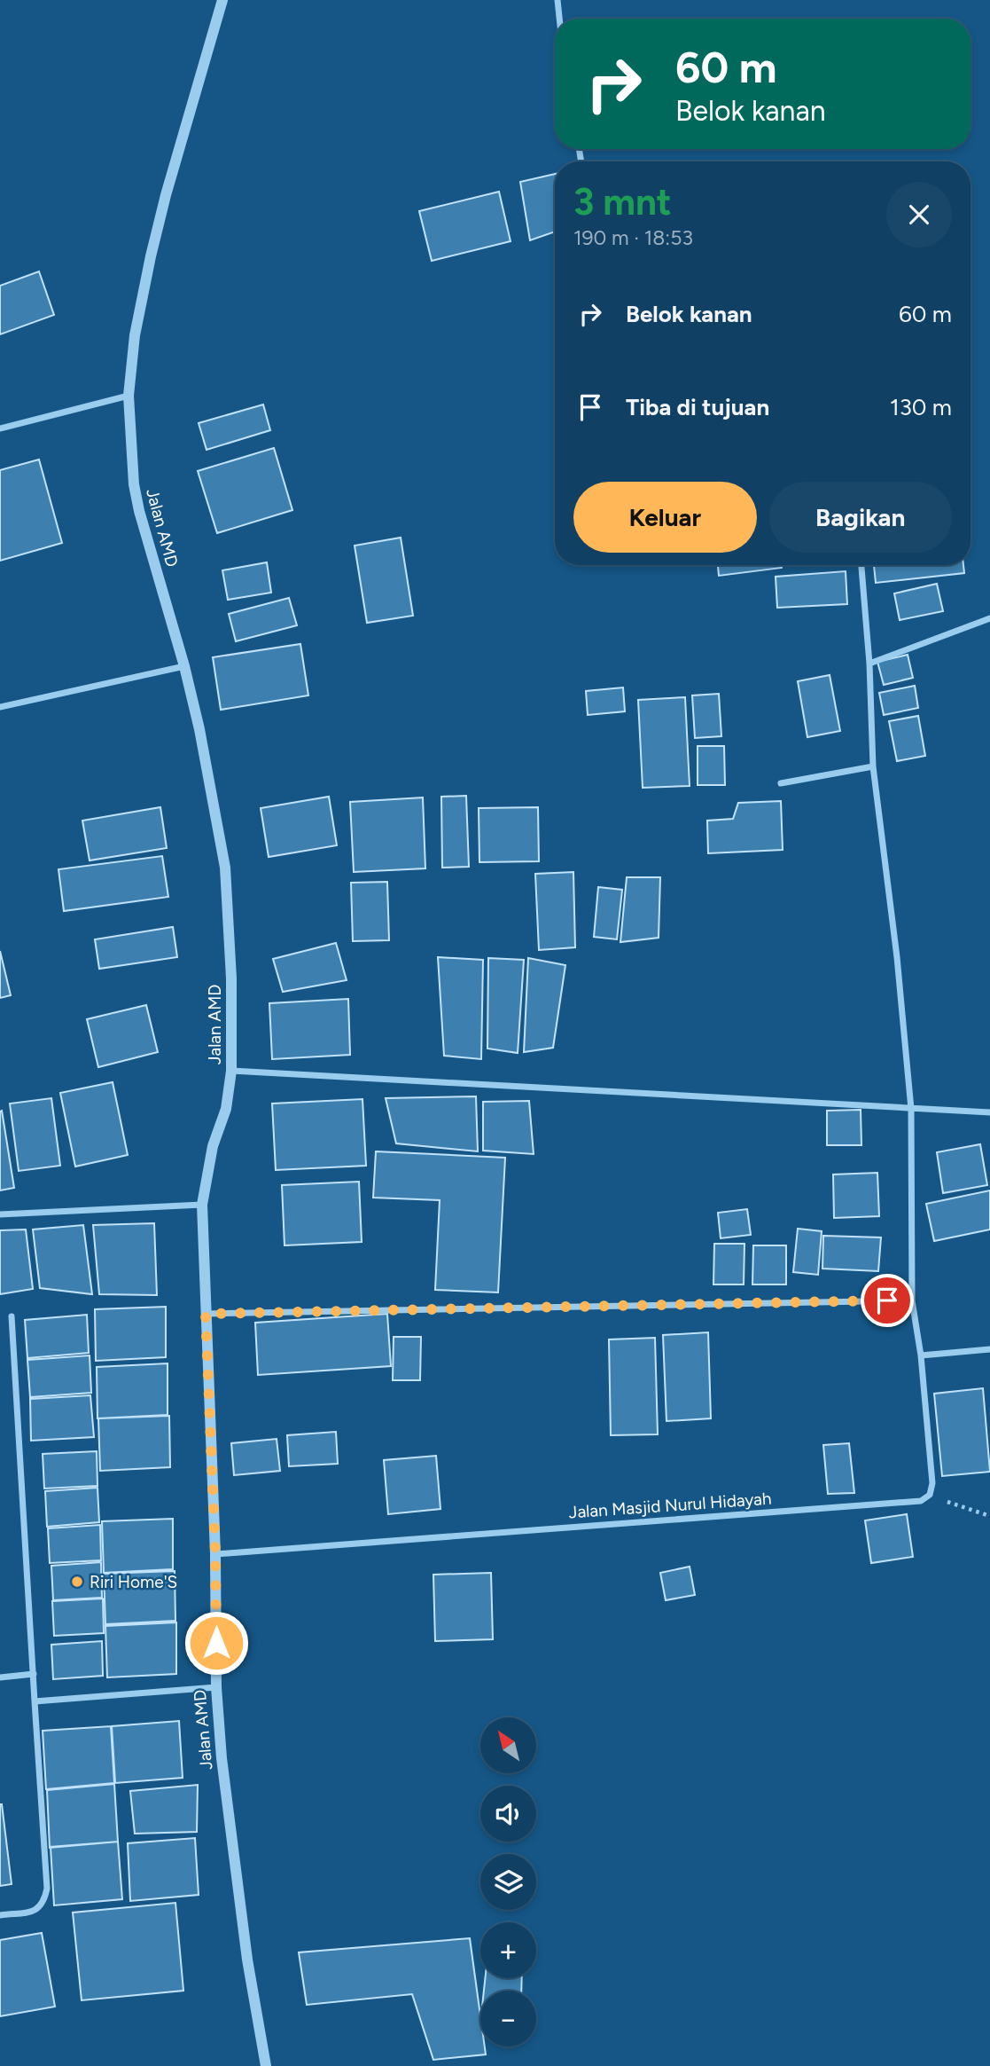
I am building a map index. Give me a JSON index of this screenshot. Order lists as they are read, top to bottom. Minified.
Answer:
{"streets":{"street":["Jalan AMD","Jalan Masjid Nurul Hidayah"]},"crossings":[["Jalan AMD","Jalan Masjid Nurul Hidayah"]],"places":["Riri Home'S"],"north":"top left","page":{"turn":["60 m","Belok kanan"],"heading":["3 mnt","190 m · 18:53"],"list":[{"name":"Belok kanan","value":"60 m"},{"name":"Tiba di tujuan","value":"130 m"}],"buttons":["Keluar","Bagikan"],"map_buttons":["+","−"]}}
